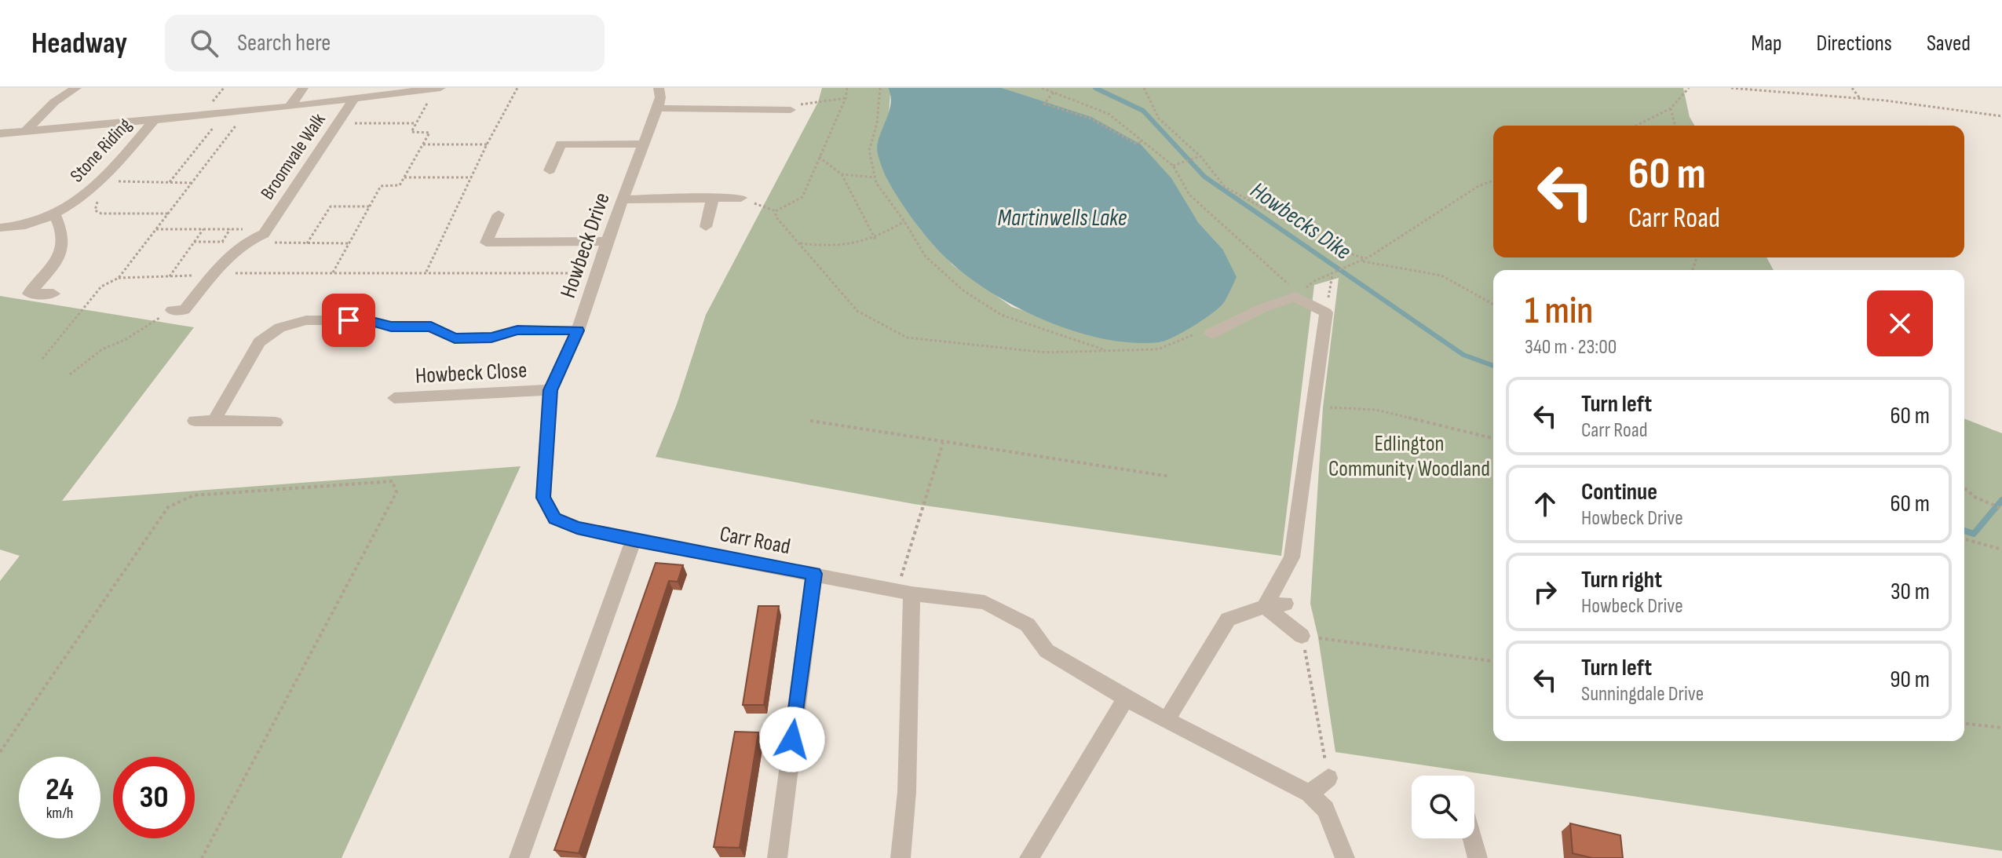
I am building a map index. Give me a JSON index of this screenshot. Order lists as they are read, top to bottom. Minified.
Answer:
{"streets":{"street":["Stone Riding","Broomvale Walk","Howbeck Drive","Howbeck Close","Carr Road"]},"crossings":[["Howbeck Drive","Howbeck Close"],["Howbeck Drive","Carr Road"]],"water":["Martinwells Lake","Howbecks Dike"],"parks":["Edlington Community Woodland"],"page":{"header":"Headway","search":"Search here","nav":["Map","Directions","Saved"],"turn":["60 m","Carr Road"],"heading":["1 min","340 m · 23:00"],"list":[{"name":"Turn left","note":"Carr Road","value":"60 m"},{"name":"Continue","note":"Howbeck Drive","value":"60 m"},{"name":"Turn right","note":"Howbeck Drive","value":"30 m"},{"name":"Turn left","note":"Sunningdale Drive","value":"90 m"}],"speed":"24 km/h","limit":"30"}}
